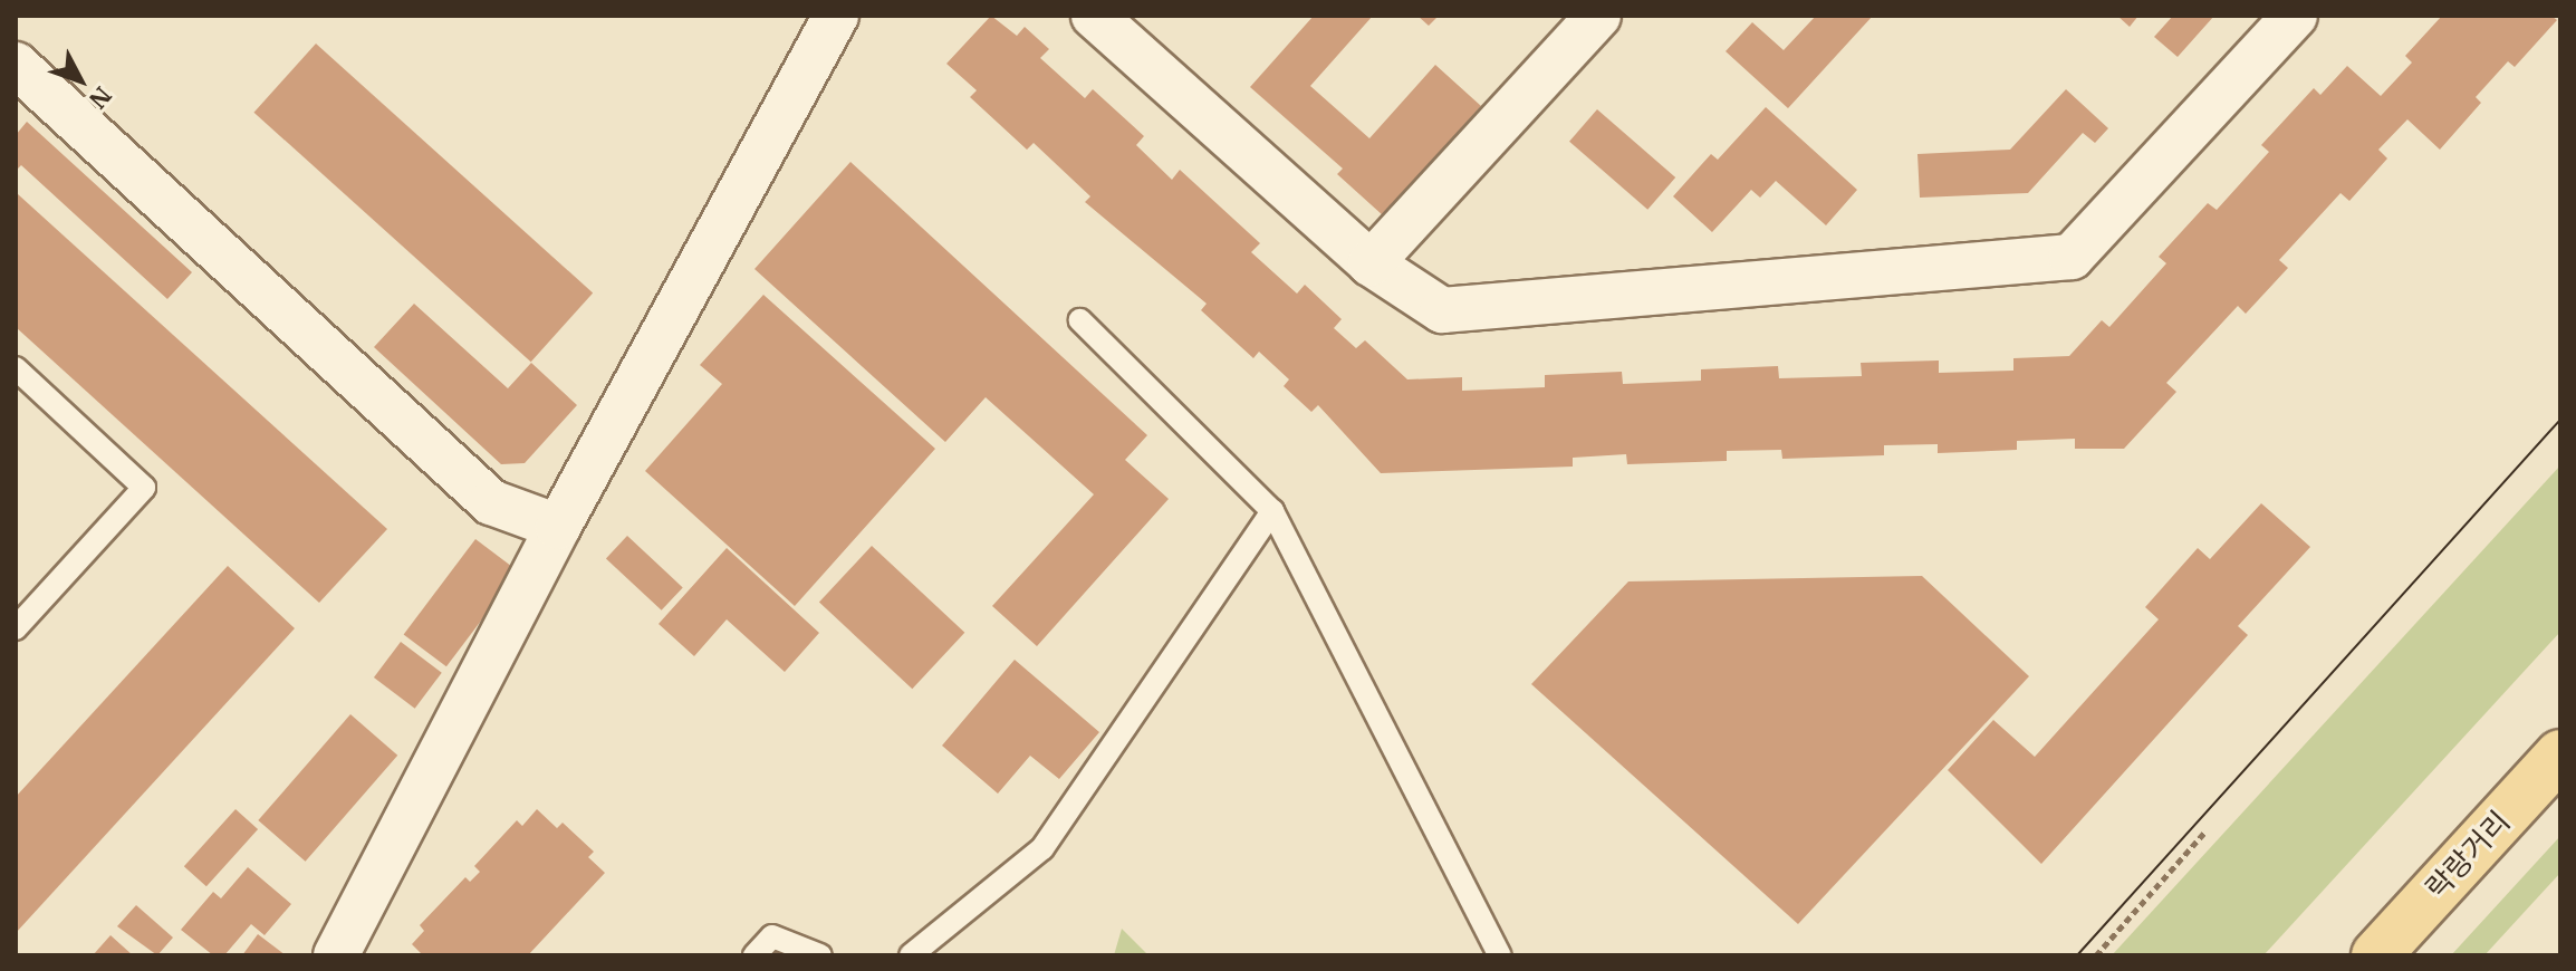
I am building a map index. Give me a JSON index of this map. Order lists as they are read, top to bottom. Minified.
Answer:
{"streets":{"main road":["락랑거리"]},"north":"bottom right"}
